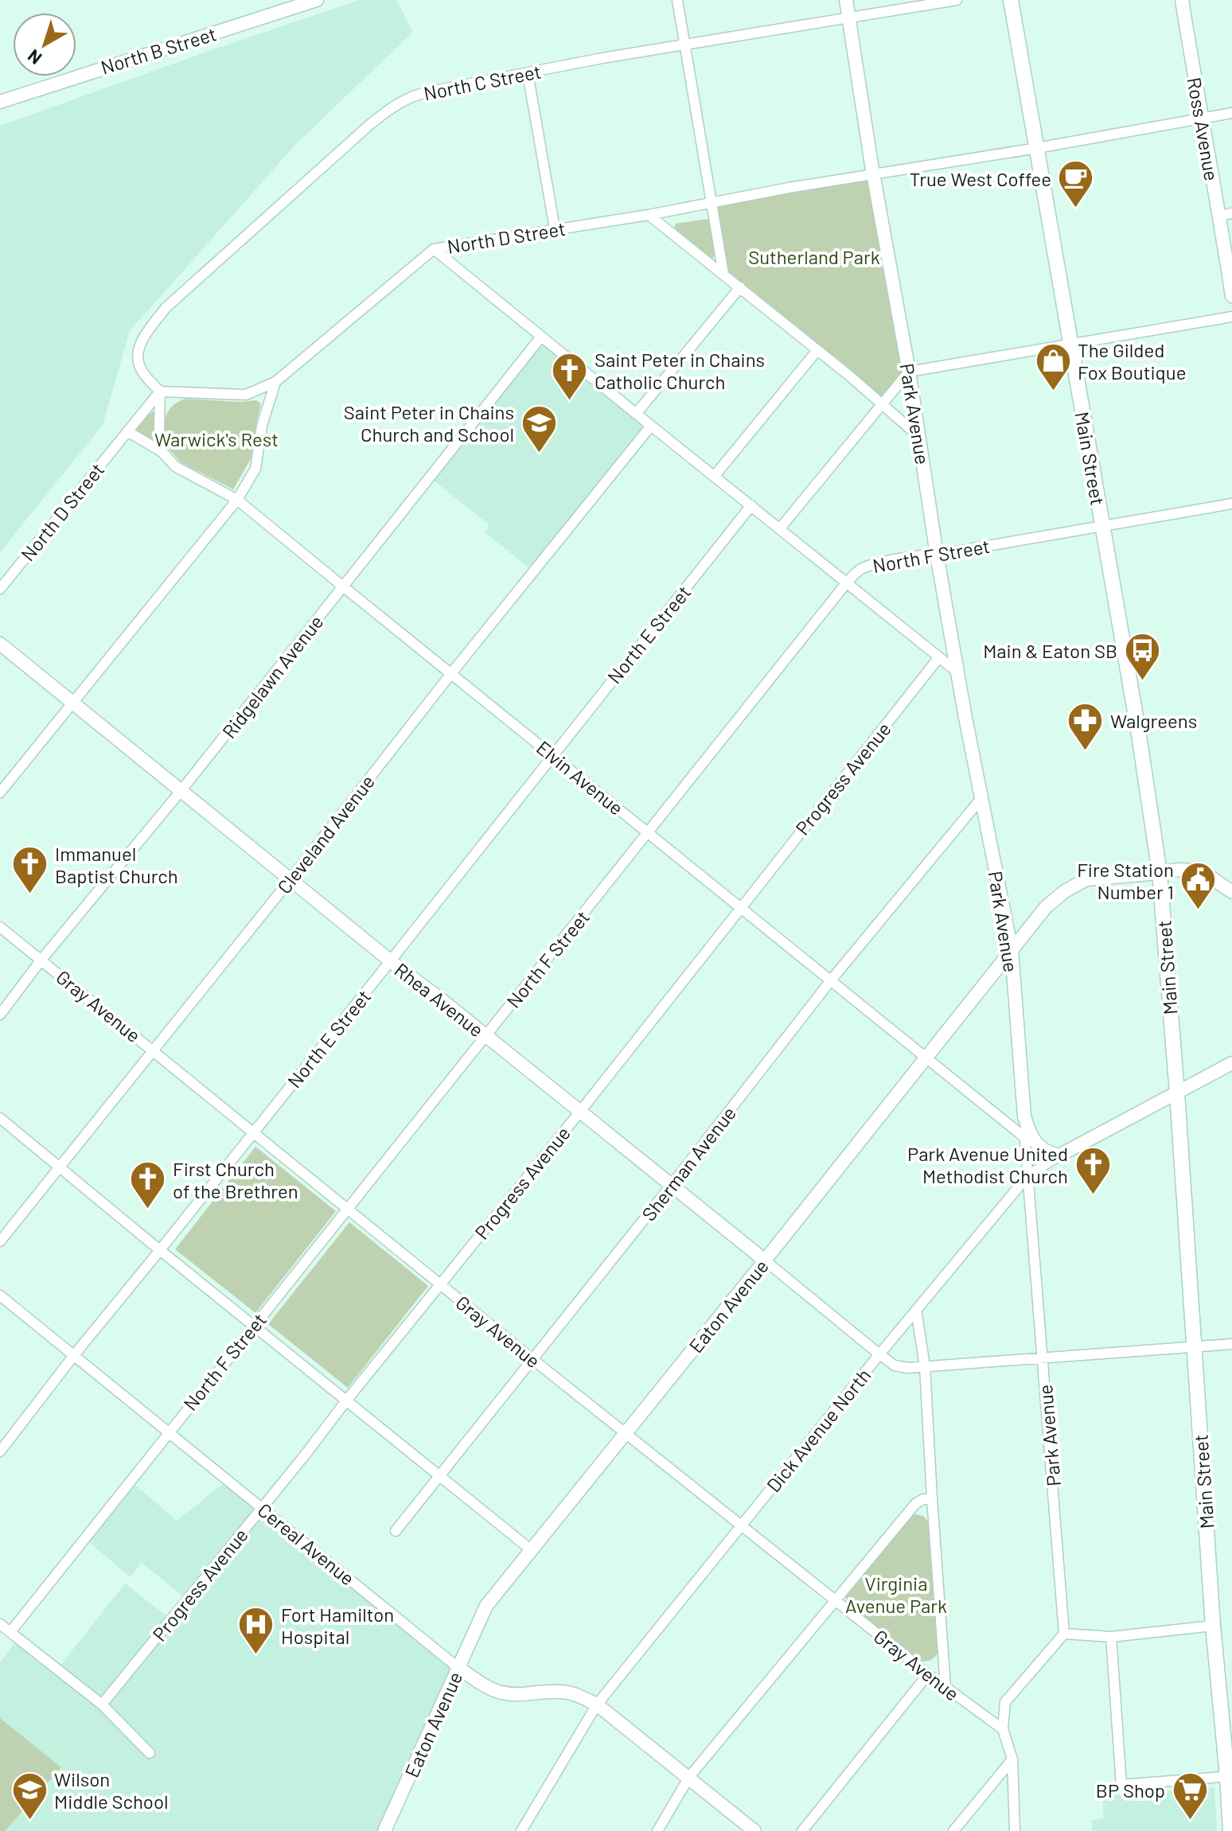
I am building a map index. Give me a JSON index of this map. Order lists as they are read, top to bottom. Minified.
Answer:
{"streets":{"main road":["North B Street","Ross Avenue","Park Avenue","Main Street","Rhea Avenue","Eaton Avenue","Dick Avenue North","Cereal Avenue"],"street":["North C Street","North D Street","North F Street","North E Street","Ridgelawn Avenue","Elvin Avenue","Progress Avenue","Cleveland Avenue","Gray Avenue","Sherman Avenue"]},"crossings":[["North C Street","North D Street"],["North C Street","Park Avenue"],["Ross Avenue","North D Street"],["North D Street","Park Avenue"],["North D Street","Main Street"],["North D Street","Elvin Avenue"],["Park Avenue","North F Street"],["Park Avenue","Elvin Avenue"],["Park Avenue","Rhea Avenue"],["Park Avenue","Sherman Avenue"],["Park Avenue","Eaton Avenue"],["Park Avenue","Dick Avenue North"],["Main Street","North F Street"],["Main Street","Rhea Avenue"],["Main Street","Eaton Avenue"],["Main Street","Dick Avenue North"],["North F Street","Elvin Avenue"],["North F Street","Rhea Avenue"],["North F Street","Gray Avenue"],["North F Street","Cereal Avenue"],["North E Street","Elvin Avenue"],["North E Street","Rhea Avenue"],["North E Street","Gray Avenue"],["North E Street","Cereal Avenue"],["Ridgelawn Avenue","Elvin Avenue"],["Ridgelawn Avenue","Rhea Avenue"],["Ridgelawn Avenue","Gray Avenue"],["Elvin Avenue","Progress Avenue"],["Elvin Avenue","Cleveland Avenue"],["Elvin Avenue","Sherman Avenue"],["Elvin Avenue","Eaton Avenue"],["Progress Avenue","Rhea Avenue"],["Progress Avenue","Gray Avenue"],["Progress Avenue","Cereal Avenue"],["Cleveland Avenue","Rhea Avenue"],["Cleveland Avenue","Gray Avenue"],["Rhea Avenue","Sherman Avenue"],["Rhea Avenue","Eaton Avenue"],["Rhea Avenue","Dick Avenue North"],["Gray Avenue","Sherman Avenue"],["Gray Avenue","Eaton Avenue"],["Gray Avenue","Dick Avenue North"],["Eaton Avenue","Cereal Avenue"],["Dick Avenue North","Cereal Avenue"]],"parks":["Sutherland Park","Warwick's Rest","Virginia Avenue Park"],"places":{"cafe":["True West Coffee"],"shop":["The Gilded Fox Boutique"],"church":["Saint Peter in Chains Catholic Church","Immanuel Baptist Church","Park Avenue United Methodist Church","First Church of the Brethren"],"school or university":["Saint Peter in Chains Church and School","Wilson Middle School"],"bus stop":["Main & Eaton SB"],"pharmacy":["Walgreens"],"public building":["Fire Station Number 1"],"hospital":["Fort Hamilton Hospital"],"supermarket":["BP Shop"]},"north":"bottom left"}
